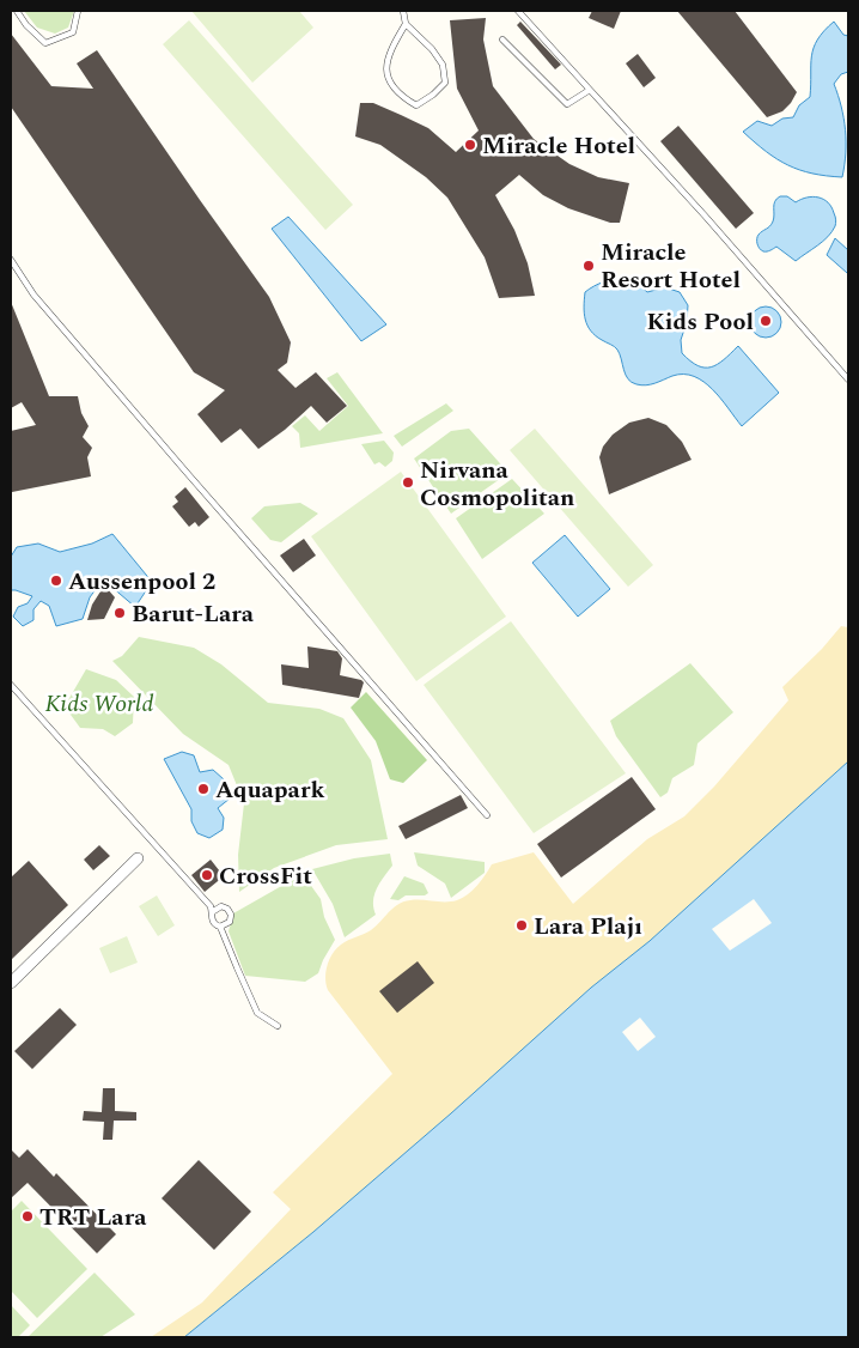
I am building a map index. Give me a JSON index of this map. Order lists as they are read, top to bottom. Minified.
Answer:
{"parks":["Kids World"],"places":["Miracle Hotel","Miracle Resort Hotel","Kids Pool","Nirvana Cosmopolitan","Aussenpool 2","Barut-Lara","Aquapark","CrossFit","Lara Plajı","TRT Lara"]}
